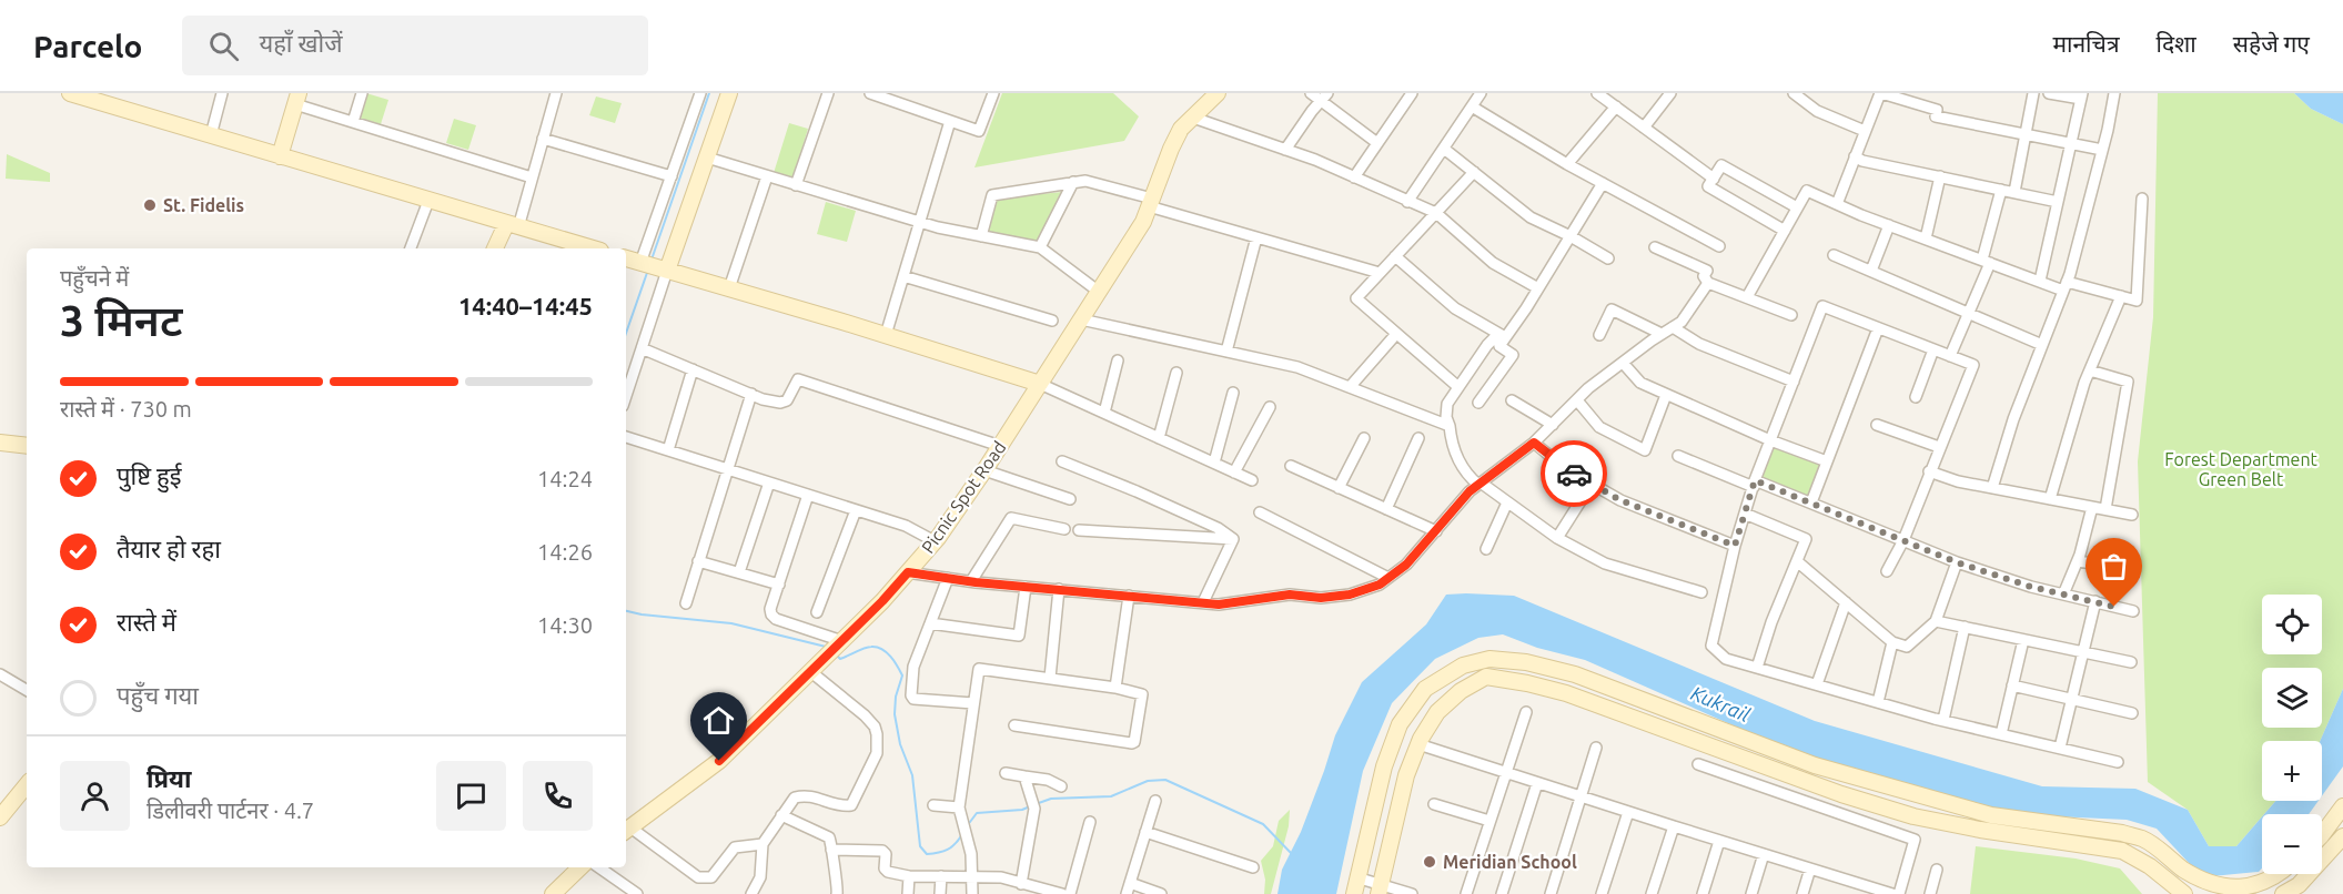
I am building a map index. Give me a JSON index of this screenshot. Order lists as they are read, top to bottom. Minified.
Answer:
{"streets":{"street":["Picnic Spot Road"]},"water":["Kukrail"],"parks":["Forest Department Green Belt"],"places":["St. Fidelis","Meridian School"],"page":{"header":"Parcelo","search":"यहाँ खोजें","nav":["मानचित्र","दिशा","सहेजे गए"],"heading":["3 मिनट","पहुँचने में","14:40–14:45"],"panel":["प्रिया","डिलीवरी पार्टनर · 4.7"],"bar":"रास्ते में · 730 m","list":[["पुष्टि हुई","14:24"],["तैयार हो रहा","14:26"],["रास्ते में","14:30"],"पहुँच गया"],"map_buttons":["+","−"]}}
